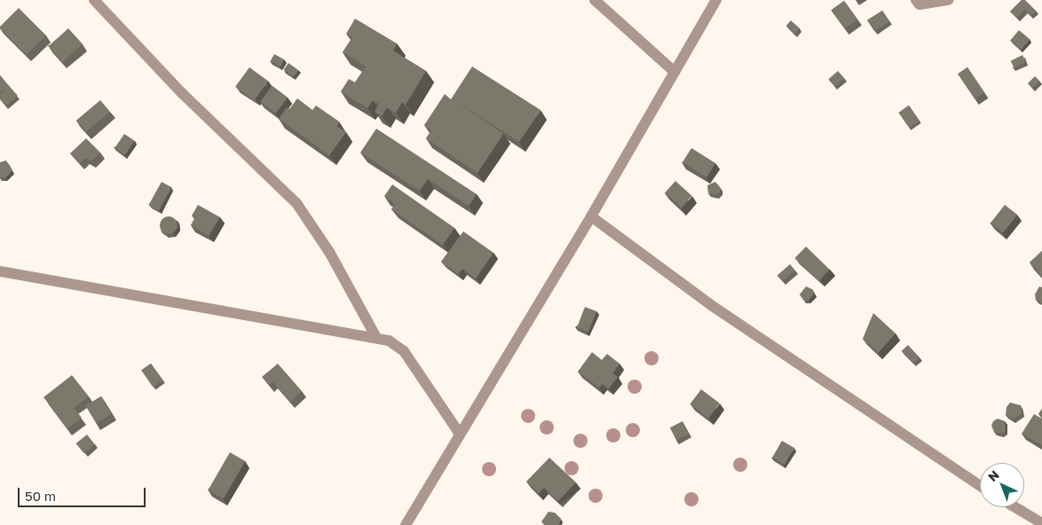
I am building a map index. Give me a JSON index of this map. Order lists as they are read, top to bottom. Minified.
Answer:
{"scale_bar":"50 m","north":"top left"}
